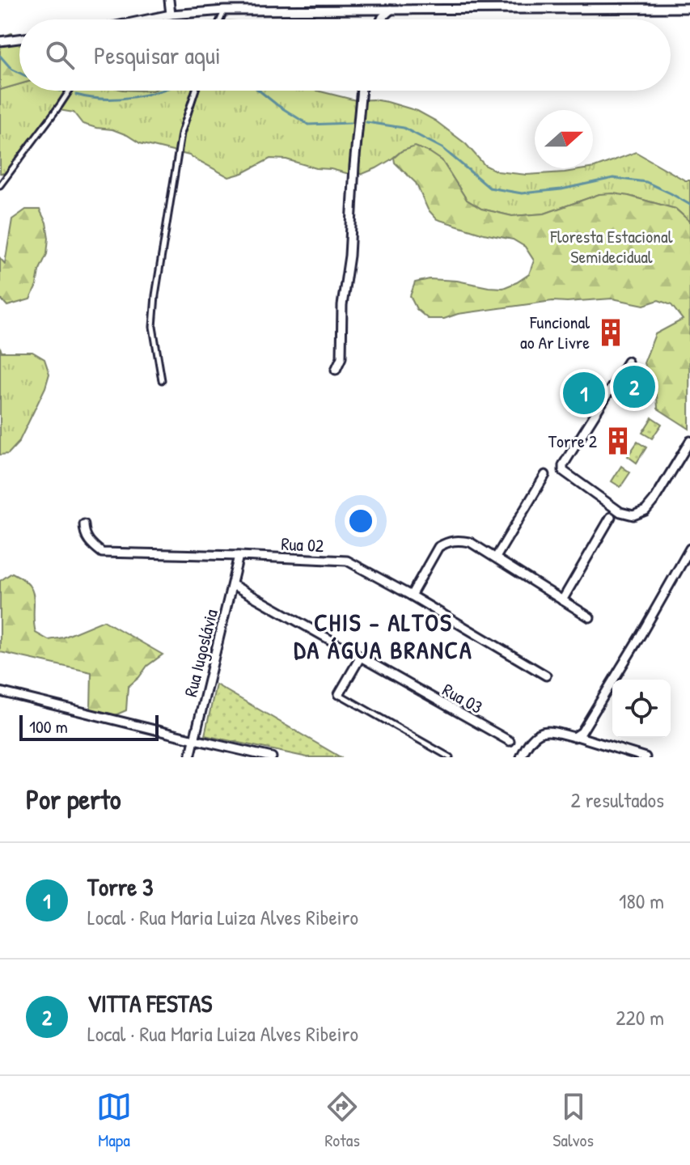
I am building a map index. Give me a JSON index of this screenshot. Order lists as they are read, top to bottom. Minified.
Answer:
{"streets":{"street":["Rua 02","Rua Iugoslávia","Rua 03"]},"crossings":[["Rua 02","Rua Iugoslávia"],["Rua Iugoslávia","Rua 03"]],"districts":["CHIS - ALTOS DA ÁGUA BRANCA"],"parks":["Floresta Estacional Semidecidual"],"places":{"building":["Funcional ao Ar Livre","Torre 2"]},"scale_bar":"100 m","north":"right","page":{"search":"Pesquisar aqui","pins":["2","1"],"scale":"100 m","heading":["Por perto","2 resultados"],"list":[{"mark":"1","name":"Torre 3","note":"Local · Rua Maria Luiza Alves Ribeiro","value":"180 m"},{"mark":"2","name":"VITTA FESTAS","note":"Local · Rua Maria Luiza Alves Ribeiro","value":"220 m"}],"nav":["Mapa","Rotas","Salvos"]}}
